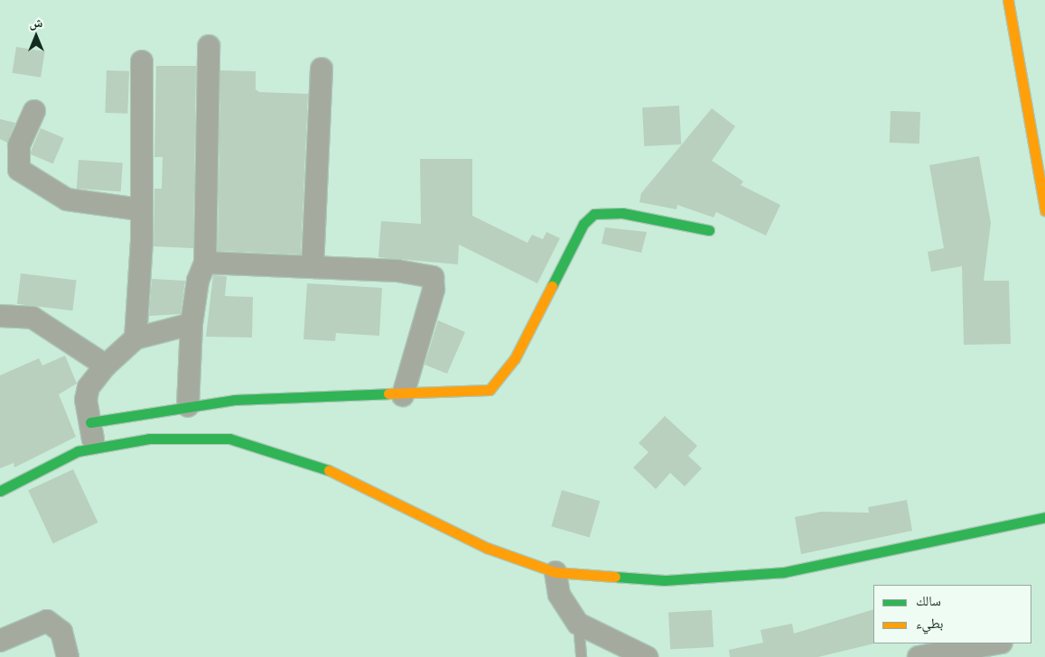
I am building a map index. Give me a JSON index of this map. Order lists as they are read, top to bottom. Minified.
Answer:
{"legend":["سالك","بطيء"],"north":"top"}
